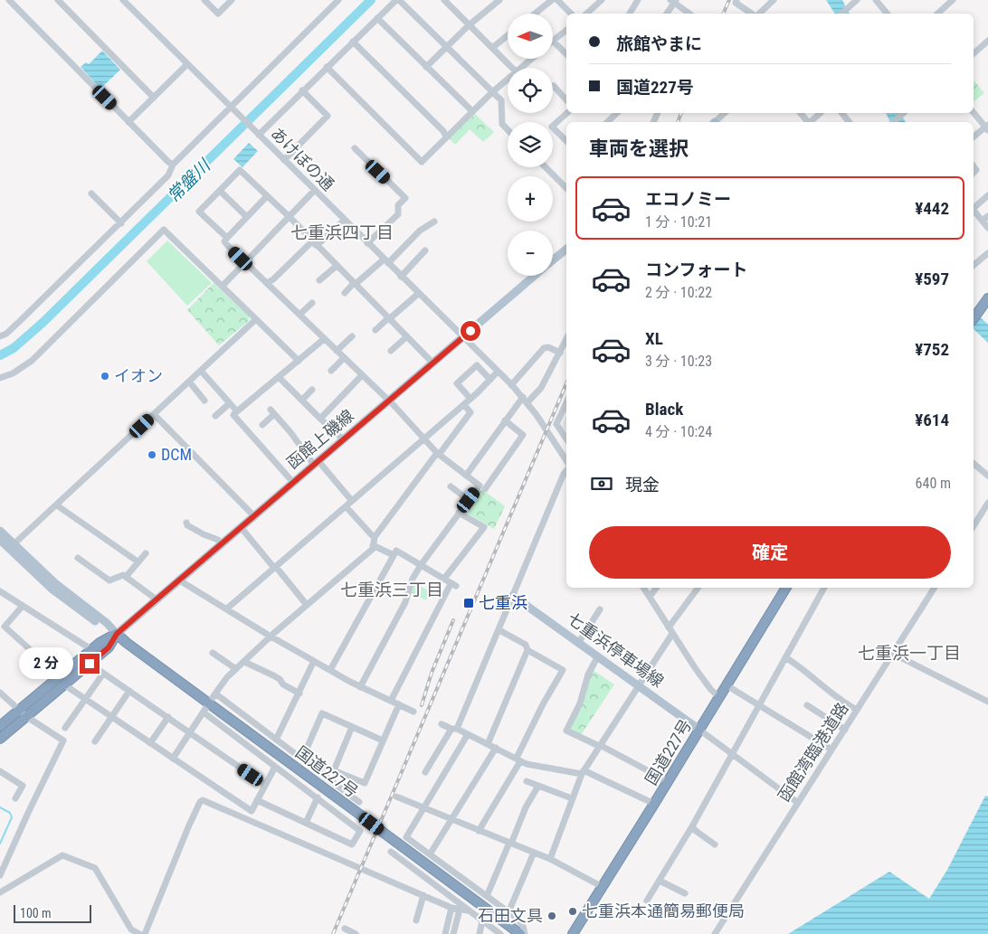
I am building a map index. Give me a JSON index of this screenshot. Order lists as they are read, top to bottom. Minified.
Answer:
{"streets":{"highway":["国道227号"],"main road":["函館上磯線","七重浜停車場線"],"street":["あけぼの通","函館湾臨港道路"]},"crossings":[["あけぼの通","函館上磯線"],["函館上磯線","国道227号"],["七重浜停車場線","国道227号"]],"districts":["七重浜四丁目","七重浜三丁目","七重浜一丁目"],"water":["常盤川"],"places":{"other":["イオン","DCM","七重浜本通簡易郵便局","石田文具"],"transit":["七重浜"]},"scale_bar":"100 m","north":"left","page":{"map_buttons":["+","−"],"banner":["旅館やまに","国道227号"],"heading":"車両を選択","list":[{"name":"エコノミー","note":"1 分 · 10:21","value":"¥442"},{"name":"コンフォート","note":"2 分 · 10:22","value":"¥597"},{"name":"XL","note":"3 分 · 10:23","value":"¥752"},{"name":"Black","note":"4 分 · 10:24","value":"¥614"}],"pay":["現金","640 m"],"buttons":"確定","bubble":"2 分","scale":"100 m"}}
